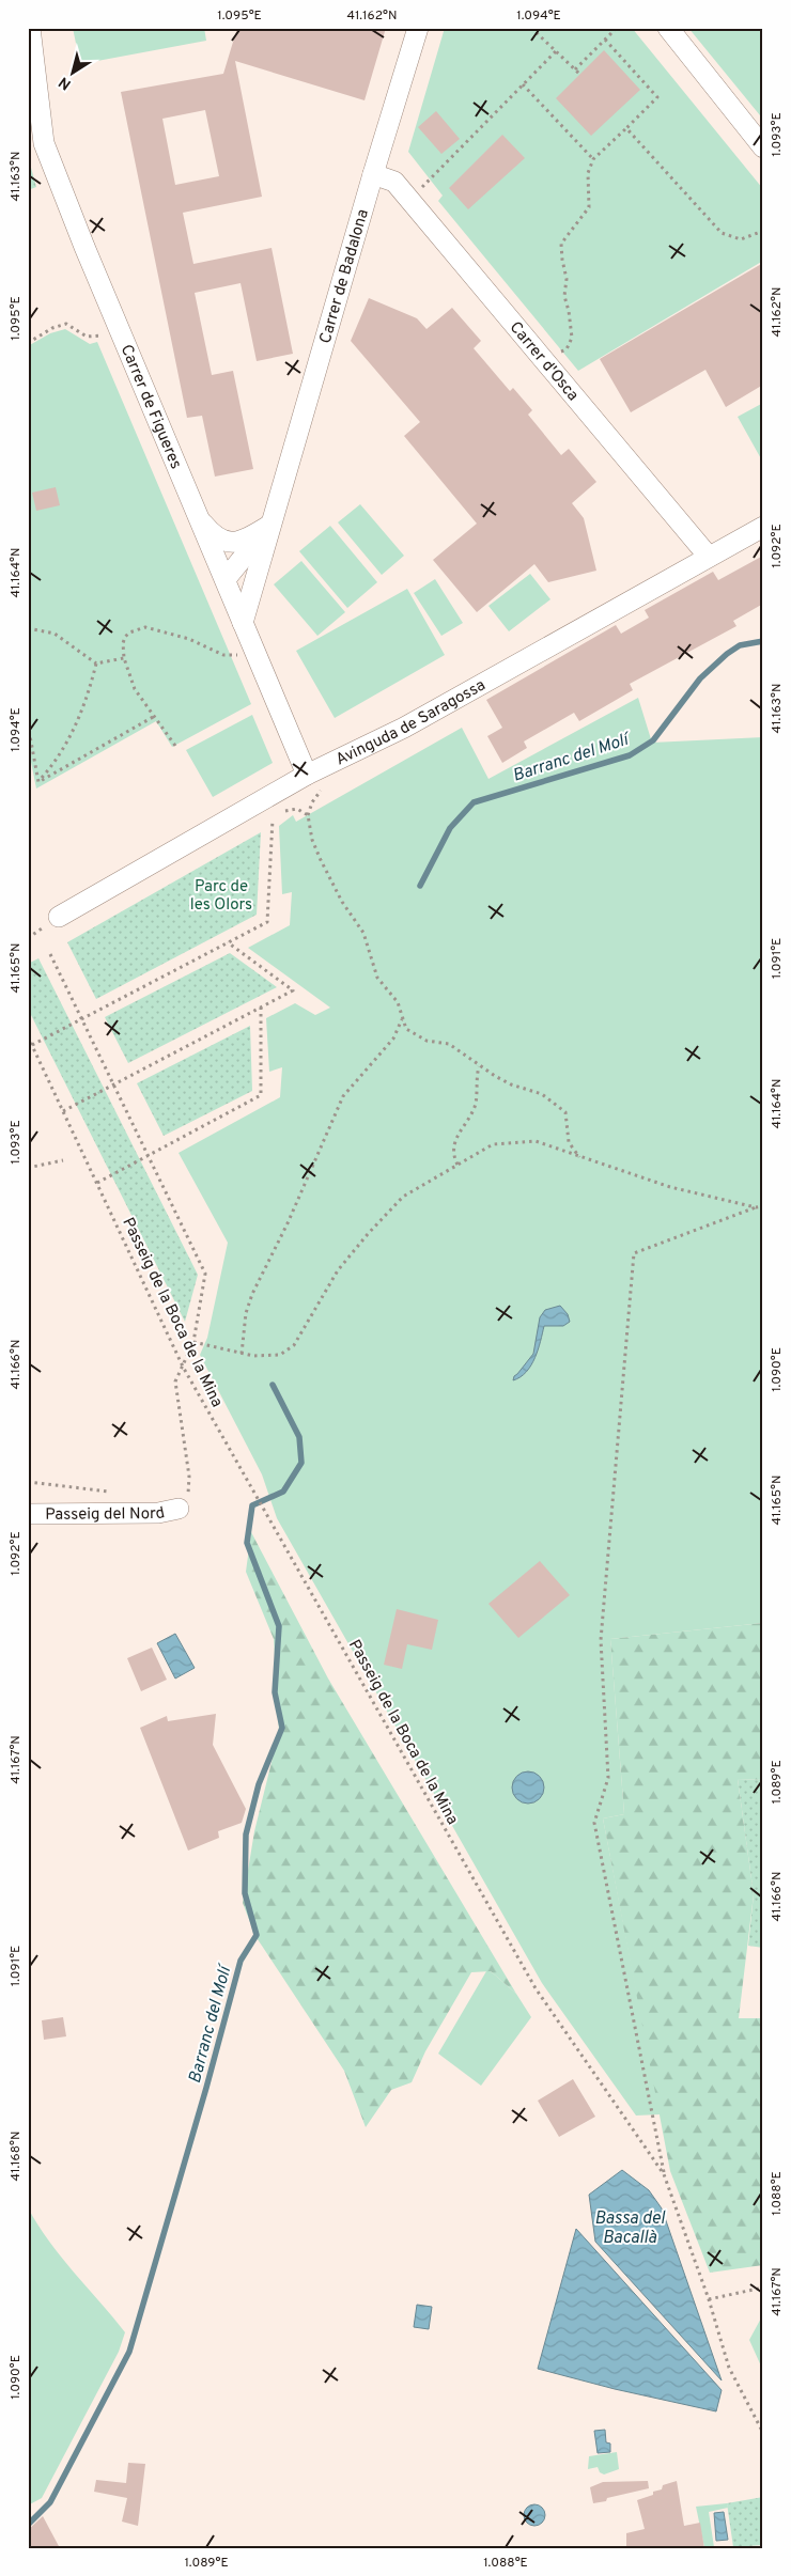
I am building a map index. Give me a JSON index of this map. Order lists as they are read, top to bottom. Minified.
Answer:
{"streets":{"street":["Carrer de Badalona","Carrer d'Osca","Carrer de Figueres","Avinguda de Saragossa","Passeig del Nord"],"path":["Passeig de la Boca de la Mina"]},"crossings":[["Carrer de Badalona","Carrer d'Osca"],["Carrer de Badalona","Carrer de Figueres"],["Carrer d'Osca","Avinguda de Saragossa"],["Carrer de Figueres","Avinguda de Saragossa"],["Passeig de la Boca de la Mina","Passeig del Nord"]],"water":["Barranc del Molí","Bassa del Bacallà"],"parks":["Parc de les Olors"],"north":"bottom left","coordinates":["1.095°E","41.162°N","1.094°E","1.093°E","41.163°N","1.092°E","41.164°N","1.091°E","41.165°N","41.166°N","1.090°E","41.167°N","1.089°E","41.168°N","1.088°E"]}
